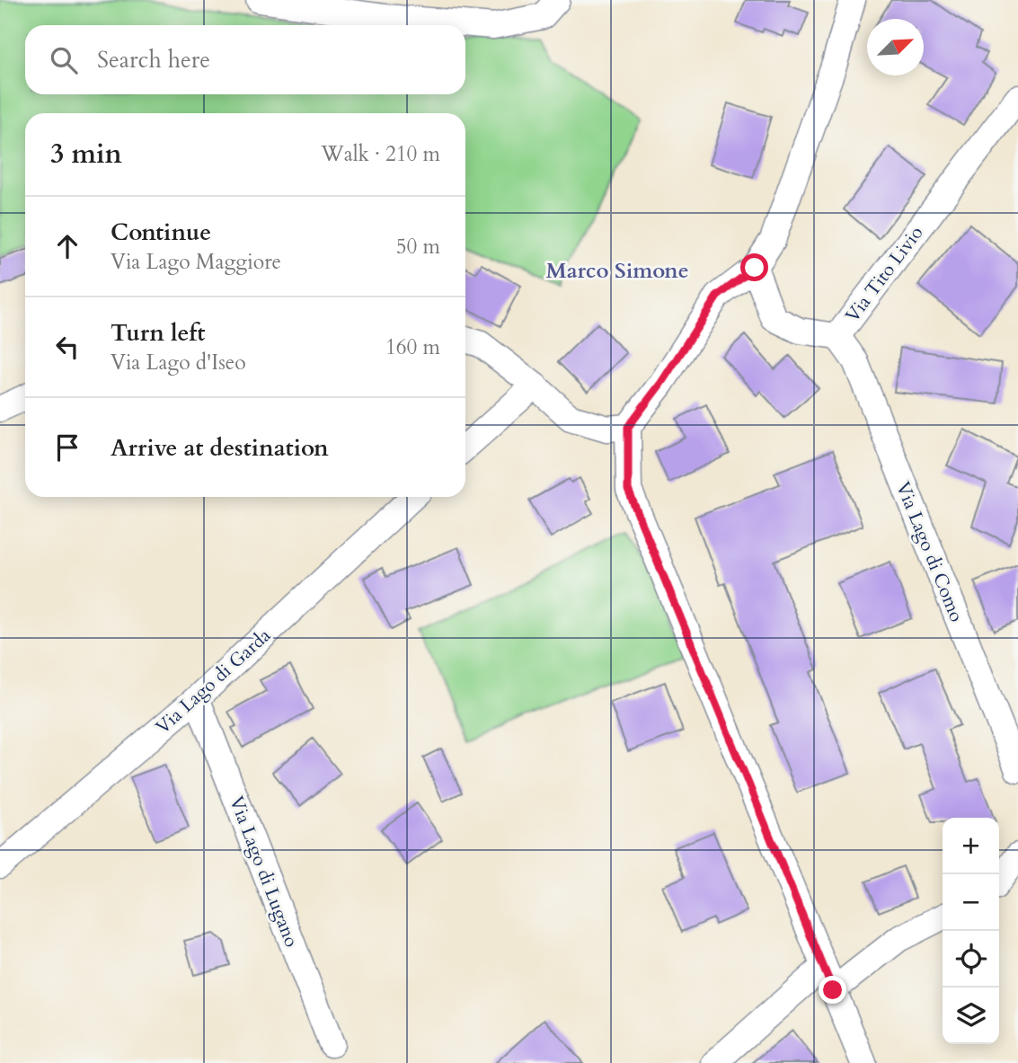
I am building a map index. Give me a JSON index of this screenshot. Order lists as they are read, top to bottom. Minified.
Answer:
{"streets":{"street":["Via Tito Livio","Via Lago di Como","Via Lago di Garda","Via Lago di Lugano"]},"crossings":[["Via Tito Livio","Via Lago di Como"],["Via Lago di Garda","Via Lago di Lugano"]],"districts":["Marco Simone"],"north":"top right","page":{"search":"Search here","heading":["3 min","Walk · 210 m"],"list":[["Continue","Via Lago Maggiore","50 m"],["Turn left","Via Lago d'Iseo","160 m"],"Arrive at destination"],"map_buttons":["+","−"]}}
